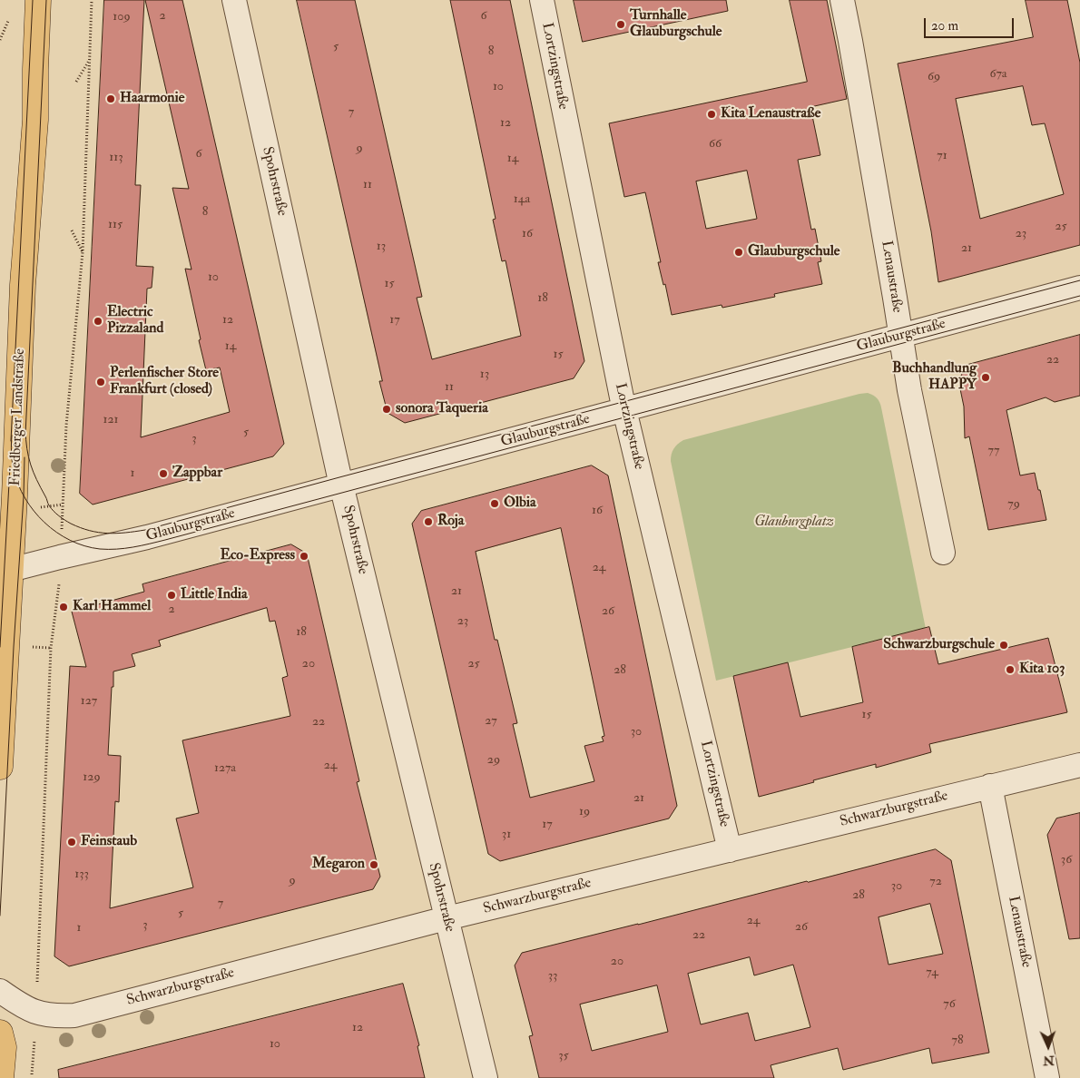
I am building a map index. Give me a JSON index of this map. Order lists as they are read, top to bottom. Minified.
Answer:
{"streets":{"main road":["Friedberger Landstraße"],"street":["Lortzingstraße","Spohrstraße","Lenaustraße","Glauburgstraße","Schwarzburgstraße"]},"crossings":[["Lortzingstraße","Glauburgstraße"],["Lortzingstraße","Schwarzburgstraße"],["Spohrstraße","Glauburgstraße"],["Spohrstraße","Schwarzburgstraße"],["Lenaustraße","Glauburgstraße"],["Lenaustraße","Schwarzburgstraße"],["Glauburgstraße","Friedberger Landstraße"]],"parks":["Glauburgplatz"],"places":["Turnhalle Glauburgschule","Haarmonie","Kita Lenaustraße","Glauburgschule","Electric Pizzaland","Buchhandlung HAPPY","Perlenfischer Store Frankfurt (closed)","sonora Taqueria","Zappbar","Olbia","Roja","Eco-Express","Little India","Karl Hammel","Schwarzburgschule","Kita 103","Feinstaub","Megaron"],"house_numbers":["2","6","109","5","8","67a","69","10","7","12","66","9","6","71","113","14","11","14a","8","115","25","16","23","13","21","10","15","18","12","17","14","15","22","13","11","121","5","3","77","1","79","16","24","21","2","26","23","18","20","25","28","127","15","27","22","30","29","24","127a","129","21","19","17","31","36","133","9","72","30","28","7","5","24","3","26","1","22","20","74","33","76","12","78","10","35"],"scale_bar":"20 m","north":"bottom"}
